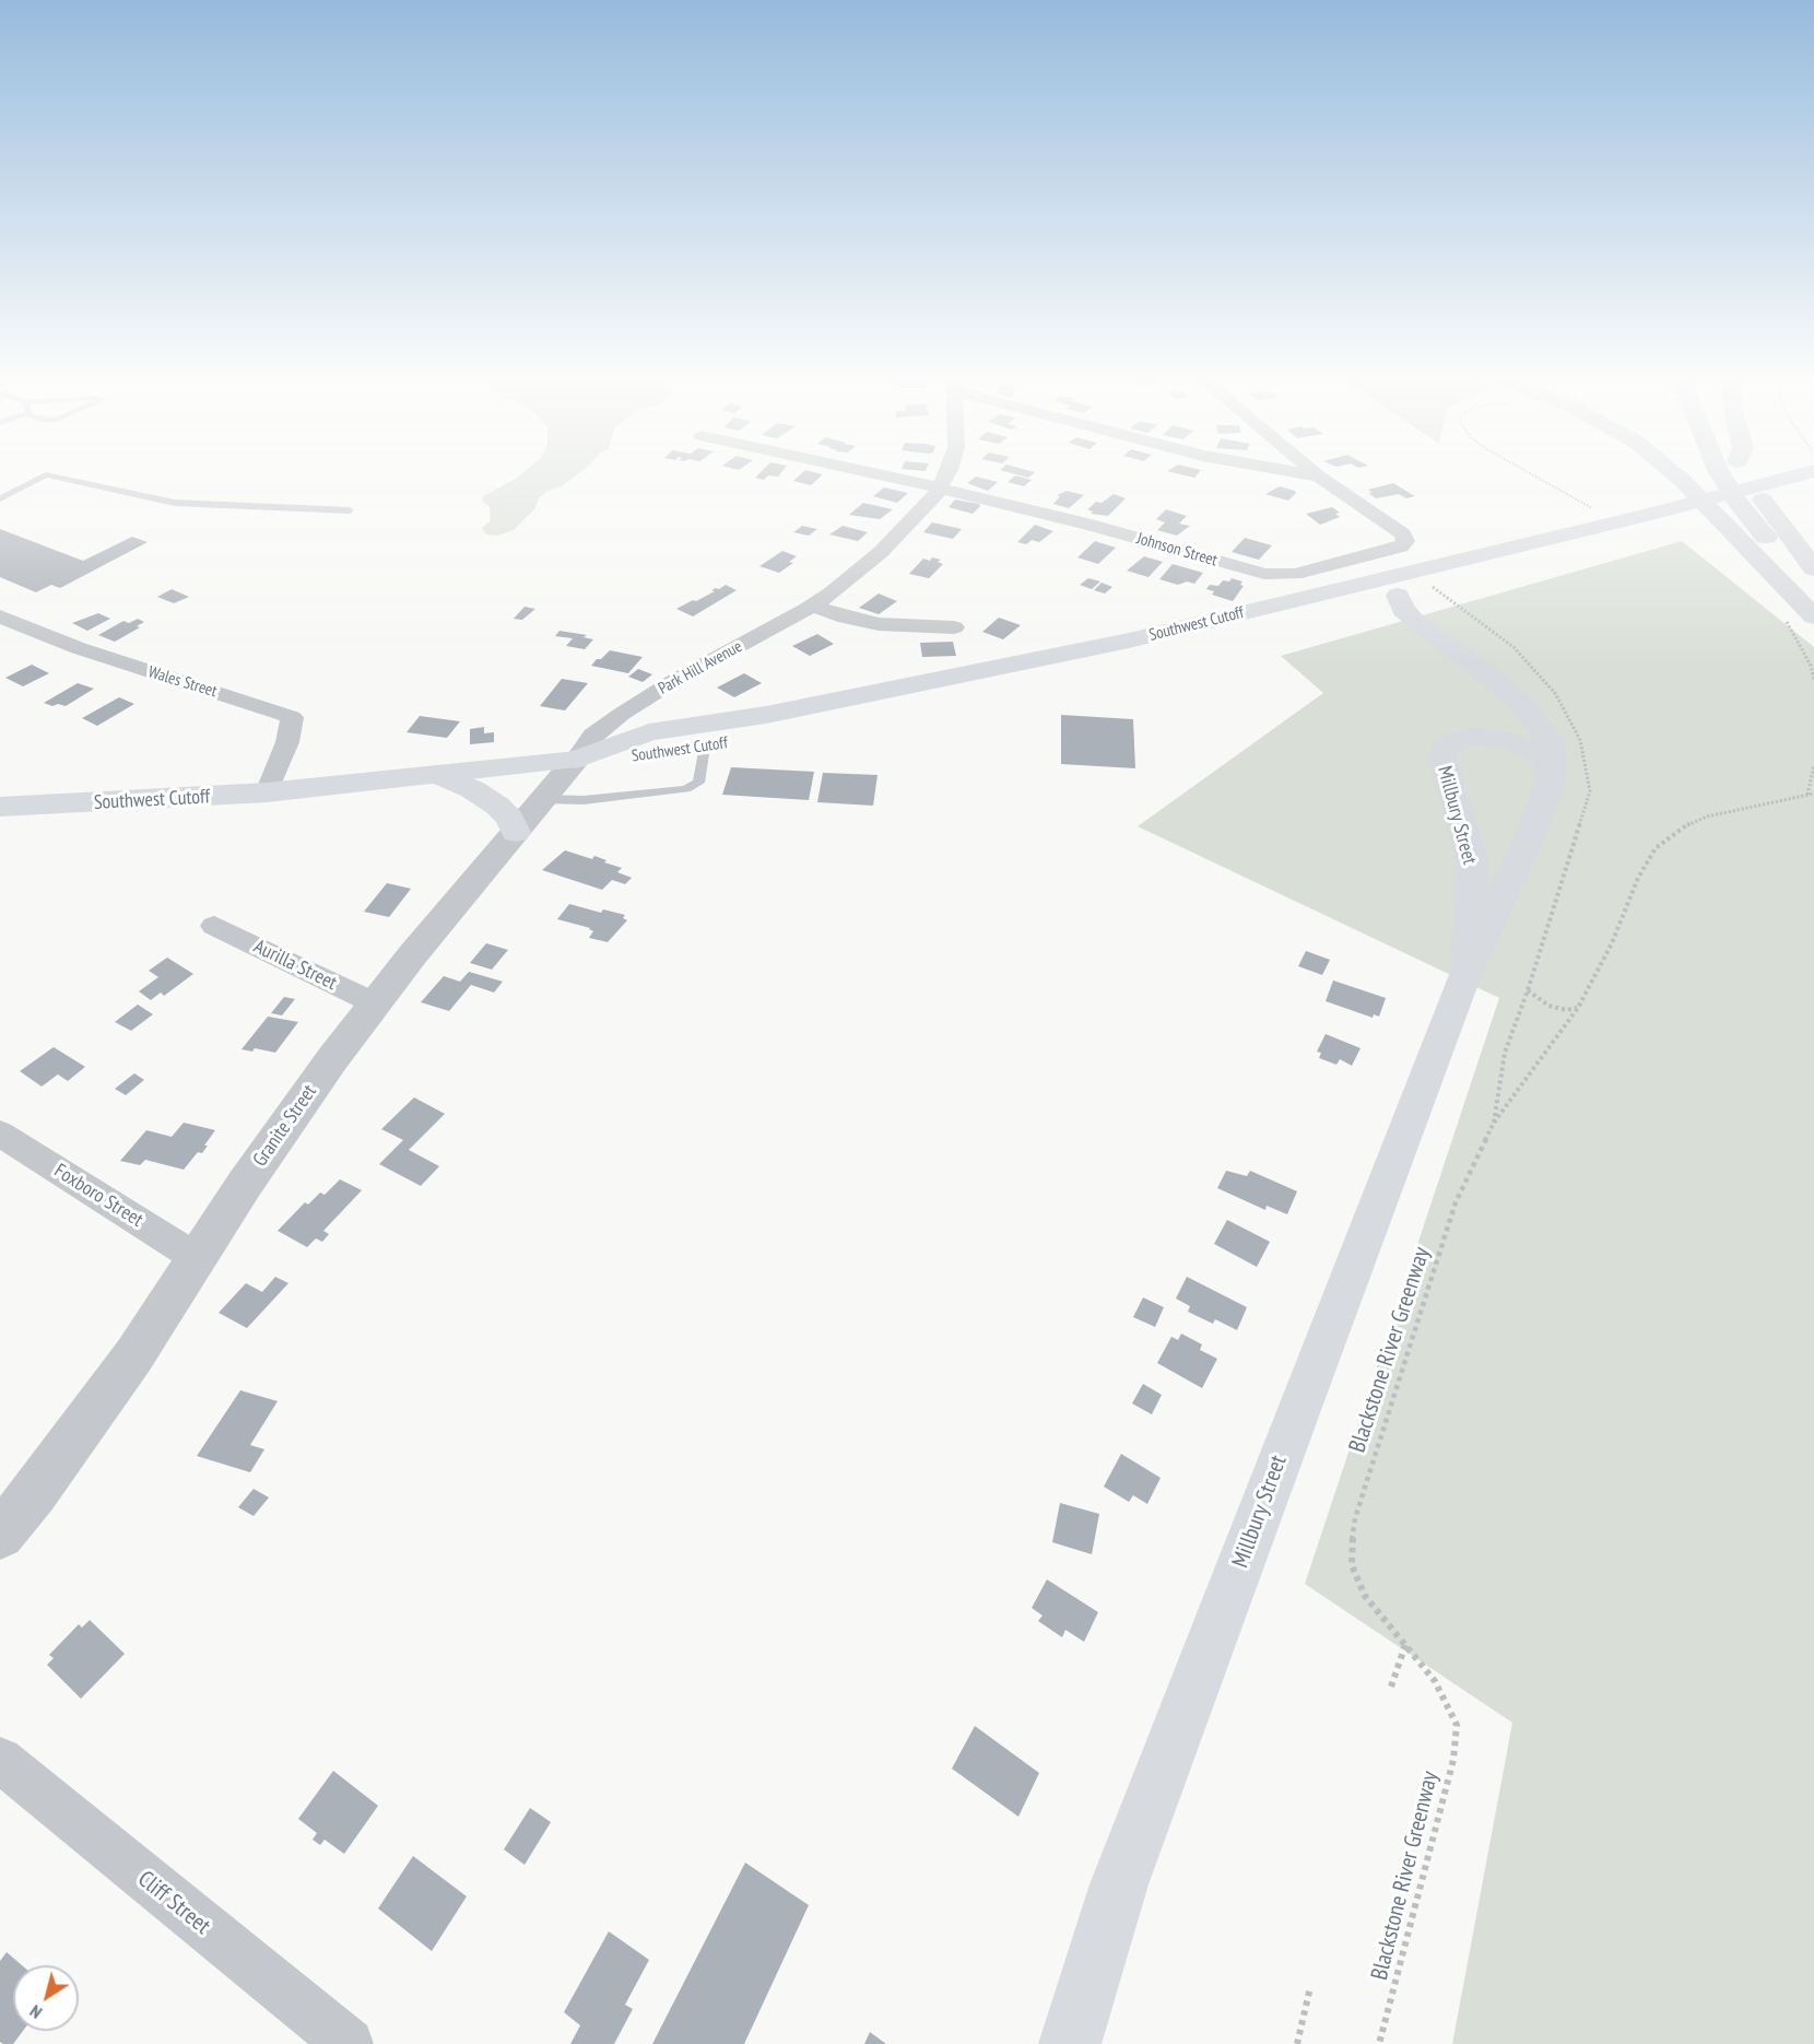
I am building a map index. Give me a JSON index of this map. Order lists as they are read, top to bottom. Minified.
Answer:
{"streets":{"main road":["Southwest Cutoff","Millbury Street"],"street":["Johnson Street","Park Hill Avenue","Wales Street","Aurilla Street","Granite Street","Foxboro Street","Cliff Street"],"path":["Blackstone River Greenway"]},"crossings":[["Johnson Street","Park Hill Avenue"],["Southwest Cutoff","Park Hill Avenue"],["Southwest Cutoff","Wales Street"],["Southwest Cutoff","Millbury Street"],["Southwest Cutoff","Granite Street"],["Park Hill Avenue","Granite Street"],["Aurilla Street","Granite Street"],["Granite Street","Foxboro Street"]],"north":"bottom left"}
